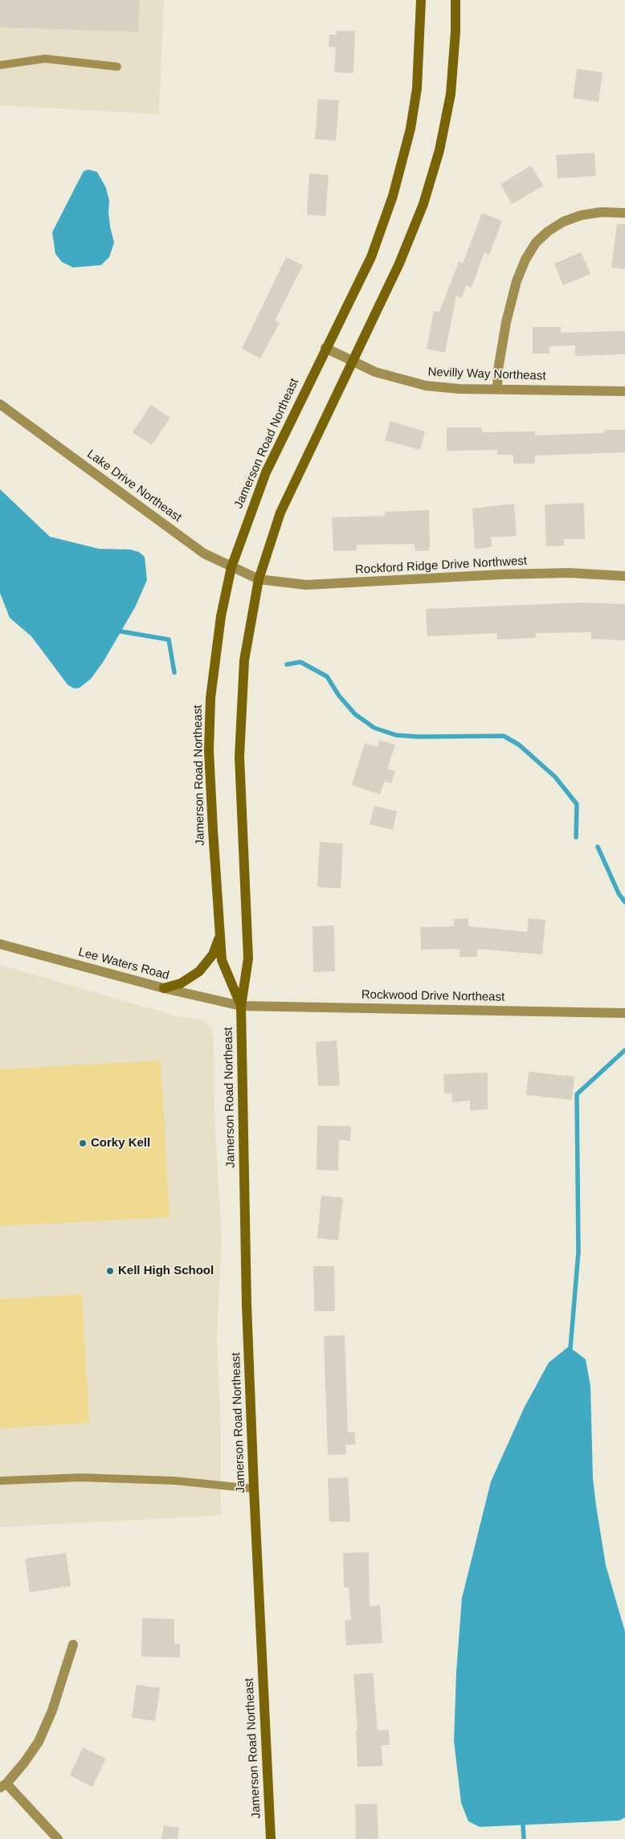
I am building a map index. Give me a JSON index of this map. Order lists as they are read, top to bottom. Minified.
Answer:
{"streets":{"street":["Nevilly Way Northeast","Jamerson Road Northeast","Lake Drive Northeast","Rockford Ridge Drive Northwest","Lee Waters Road","Rockwood Drive Northeast"]},"crossings":[["Nevilly Way Northeast","Jamerson Road Northeast"],["Jamerson Road Northeast","Lake Drive Northeast"],["Jamerson Road Northeast","Rockford Ridge Drive Northwest"],["Jamerson Road Northeast","Lee Waters Road"],["Jamerson Road Northeast","Rockwood Drive Northeast"],["Lake Drive Northeast","Rockford Ridge Drive Northwest"],["Lee Waters Road","Rockwood Drive Northeast"]],"places":["Corky Kell","Kell High School"]}
